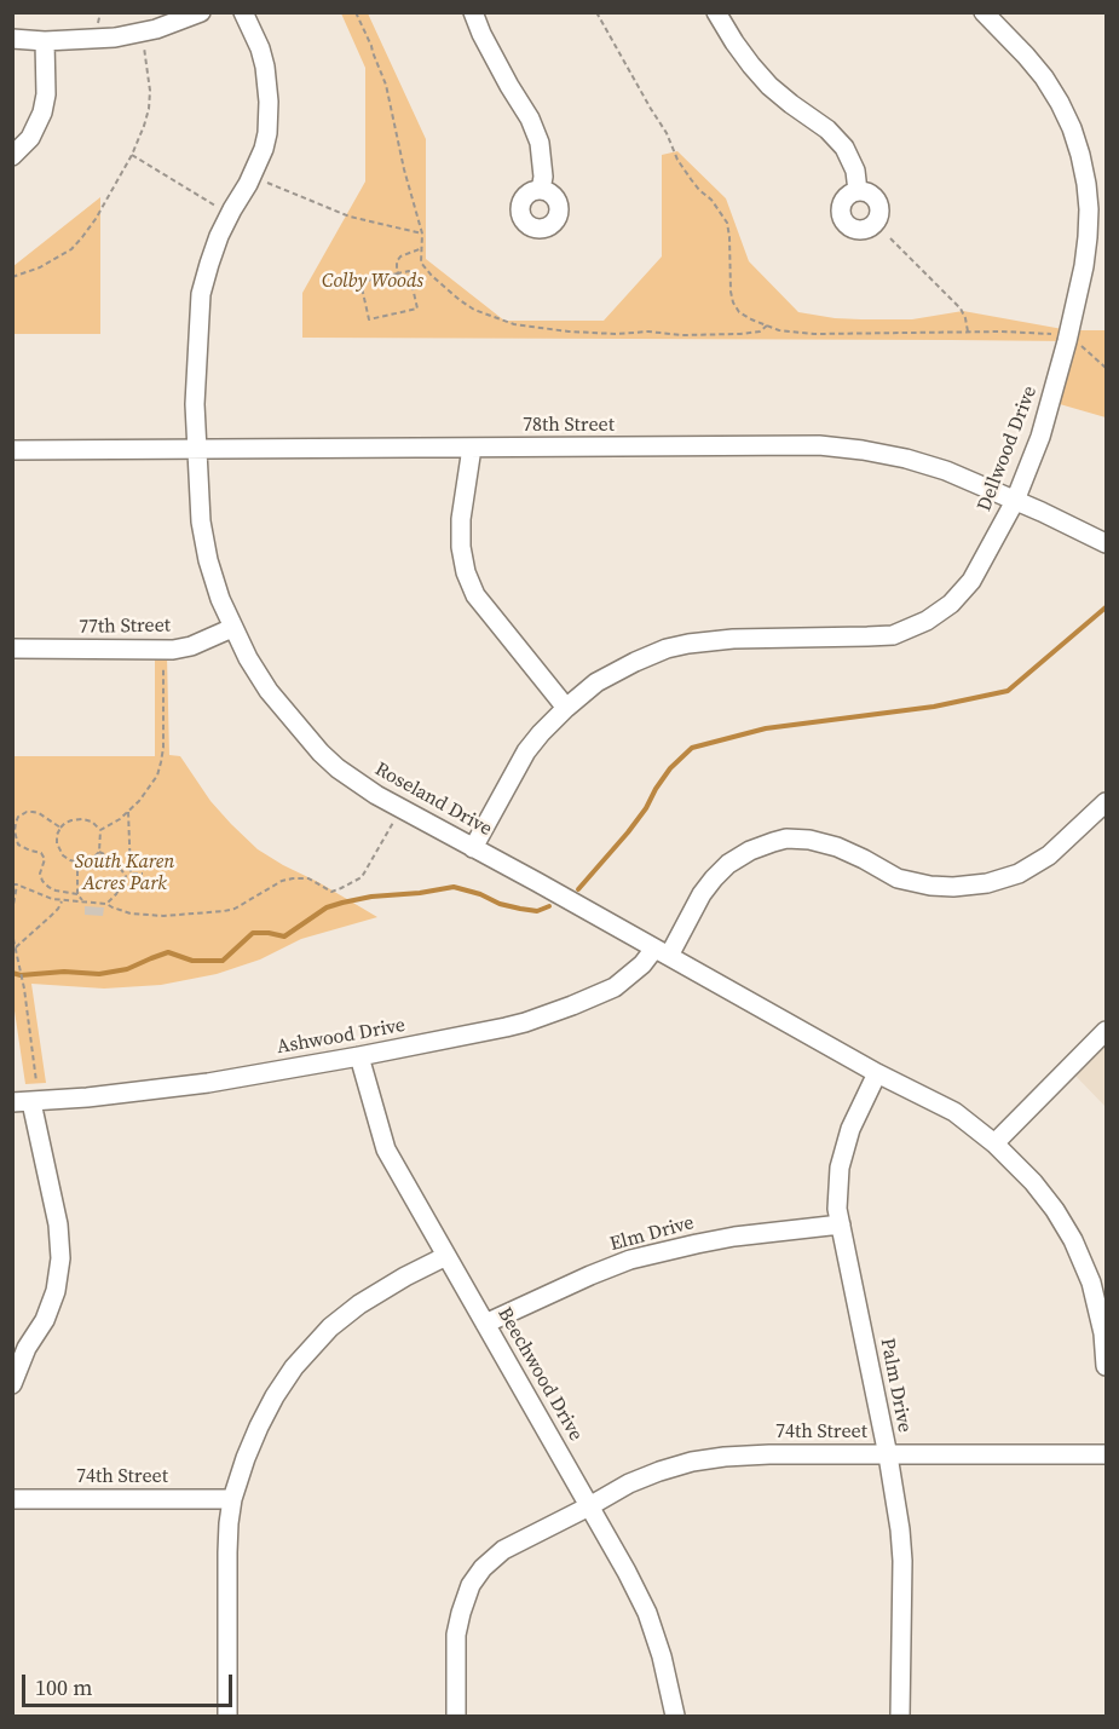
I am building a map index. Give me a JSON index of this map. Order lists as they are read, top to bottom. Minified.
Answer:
{"streets":{"street":["78th Street","Dellwood Drive","77th Street","Roseland Drive","Ashwood Drive","Elm Drive","Beechwood Drive","Palm Drive","74th Street"]},"crossings":[["78th Street","Dellwood Drive"],["78th Street","Roseland Drive"],["Dellwood Drive","Roseland Drive"],["77th Street","Roseland Drive"],["Roseland Drive","Ashwood Drive"],["Roseland Drive","Palm Drive"],["Ashwood Drive","Beechwood Drive"],["Elm Drive","Beechwood Drive"],["Elm Drive","Palm Drive"],["Beechwood Drive","74th Street"],["Palm Drive","74th Street"]],"parks":["Colby Woods","South Karen Acres Park"],"scale_bar":"100 m"}
